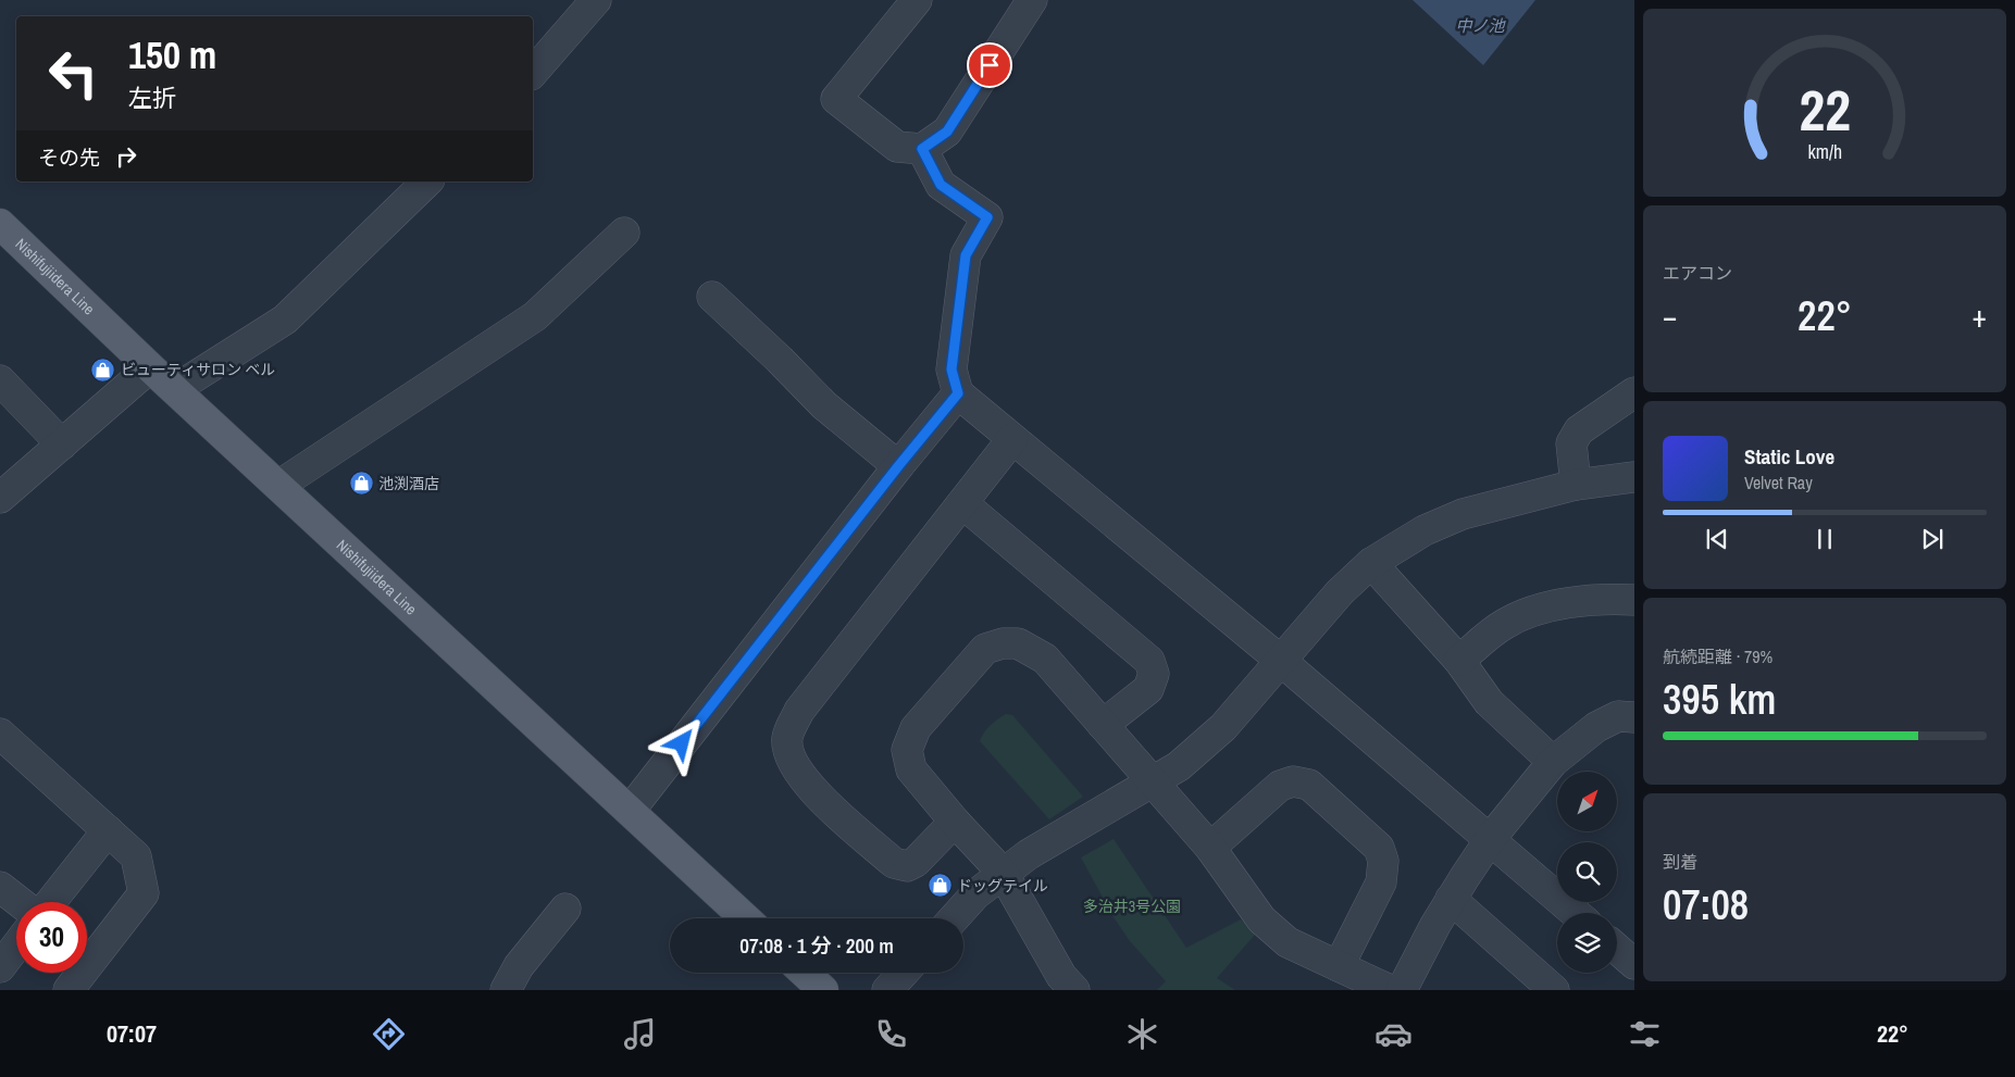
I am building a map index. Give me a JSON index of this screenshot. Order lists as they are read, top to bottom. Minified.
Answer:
{"streets":{"main road":["Nishifujiidera Line"]},"water":["中ノ池"],"parks":["多治井3号公園"],"places":{"shop":["ビューティサロン ベル","池渕酒店","ドッグテイル"]},"north":"top right","page":{"turn":["150 m","左折"],"then":"その先","tile":["エアコン",["航続距離 · 79%","395 km"],["到着","07:08"]],"heat":["−","22°","+"],"song":["Static Love","Velvet Ray"],"limit":"30","trip":"07:08 · 1 分 · 200 m","tabs":["07:07","22°"],"gauge":["22","km/h"]}}
